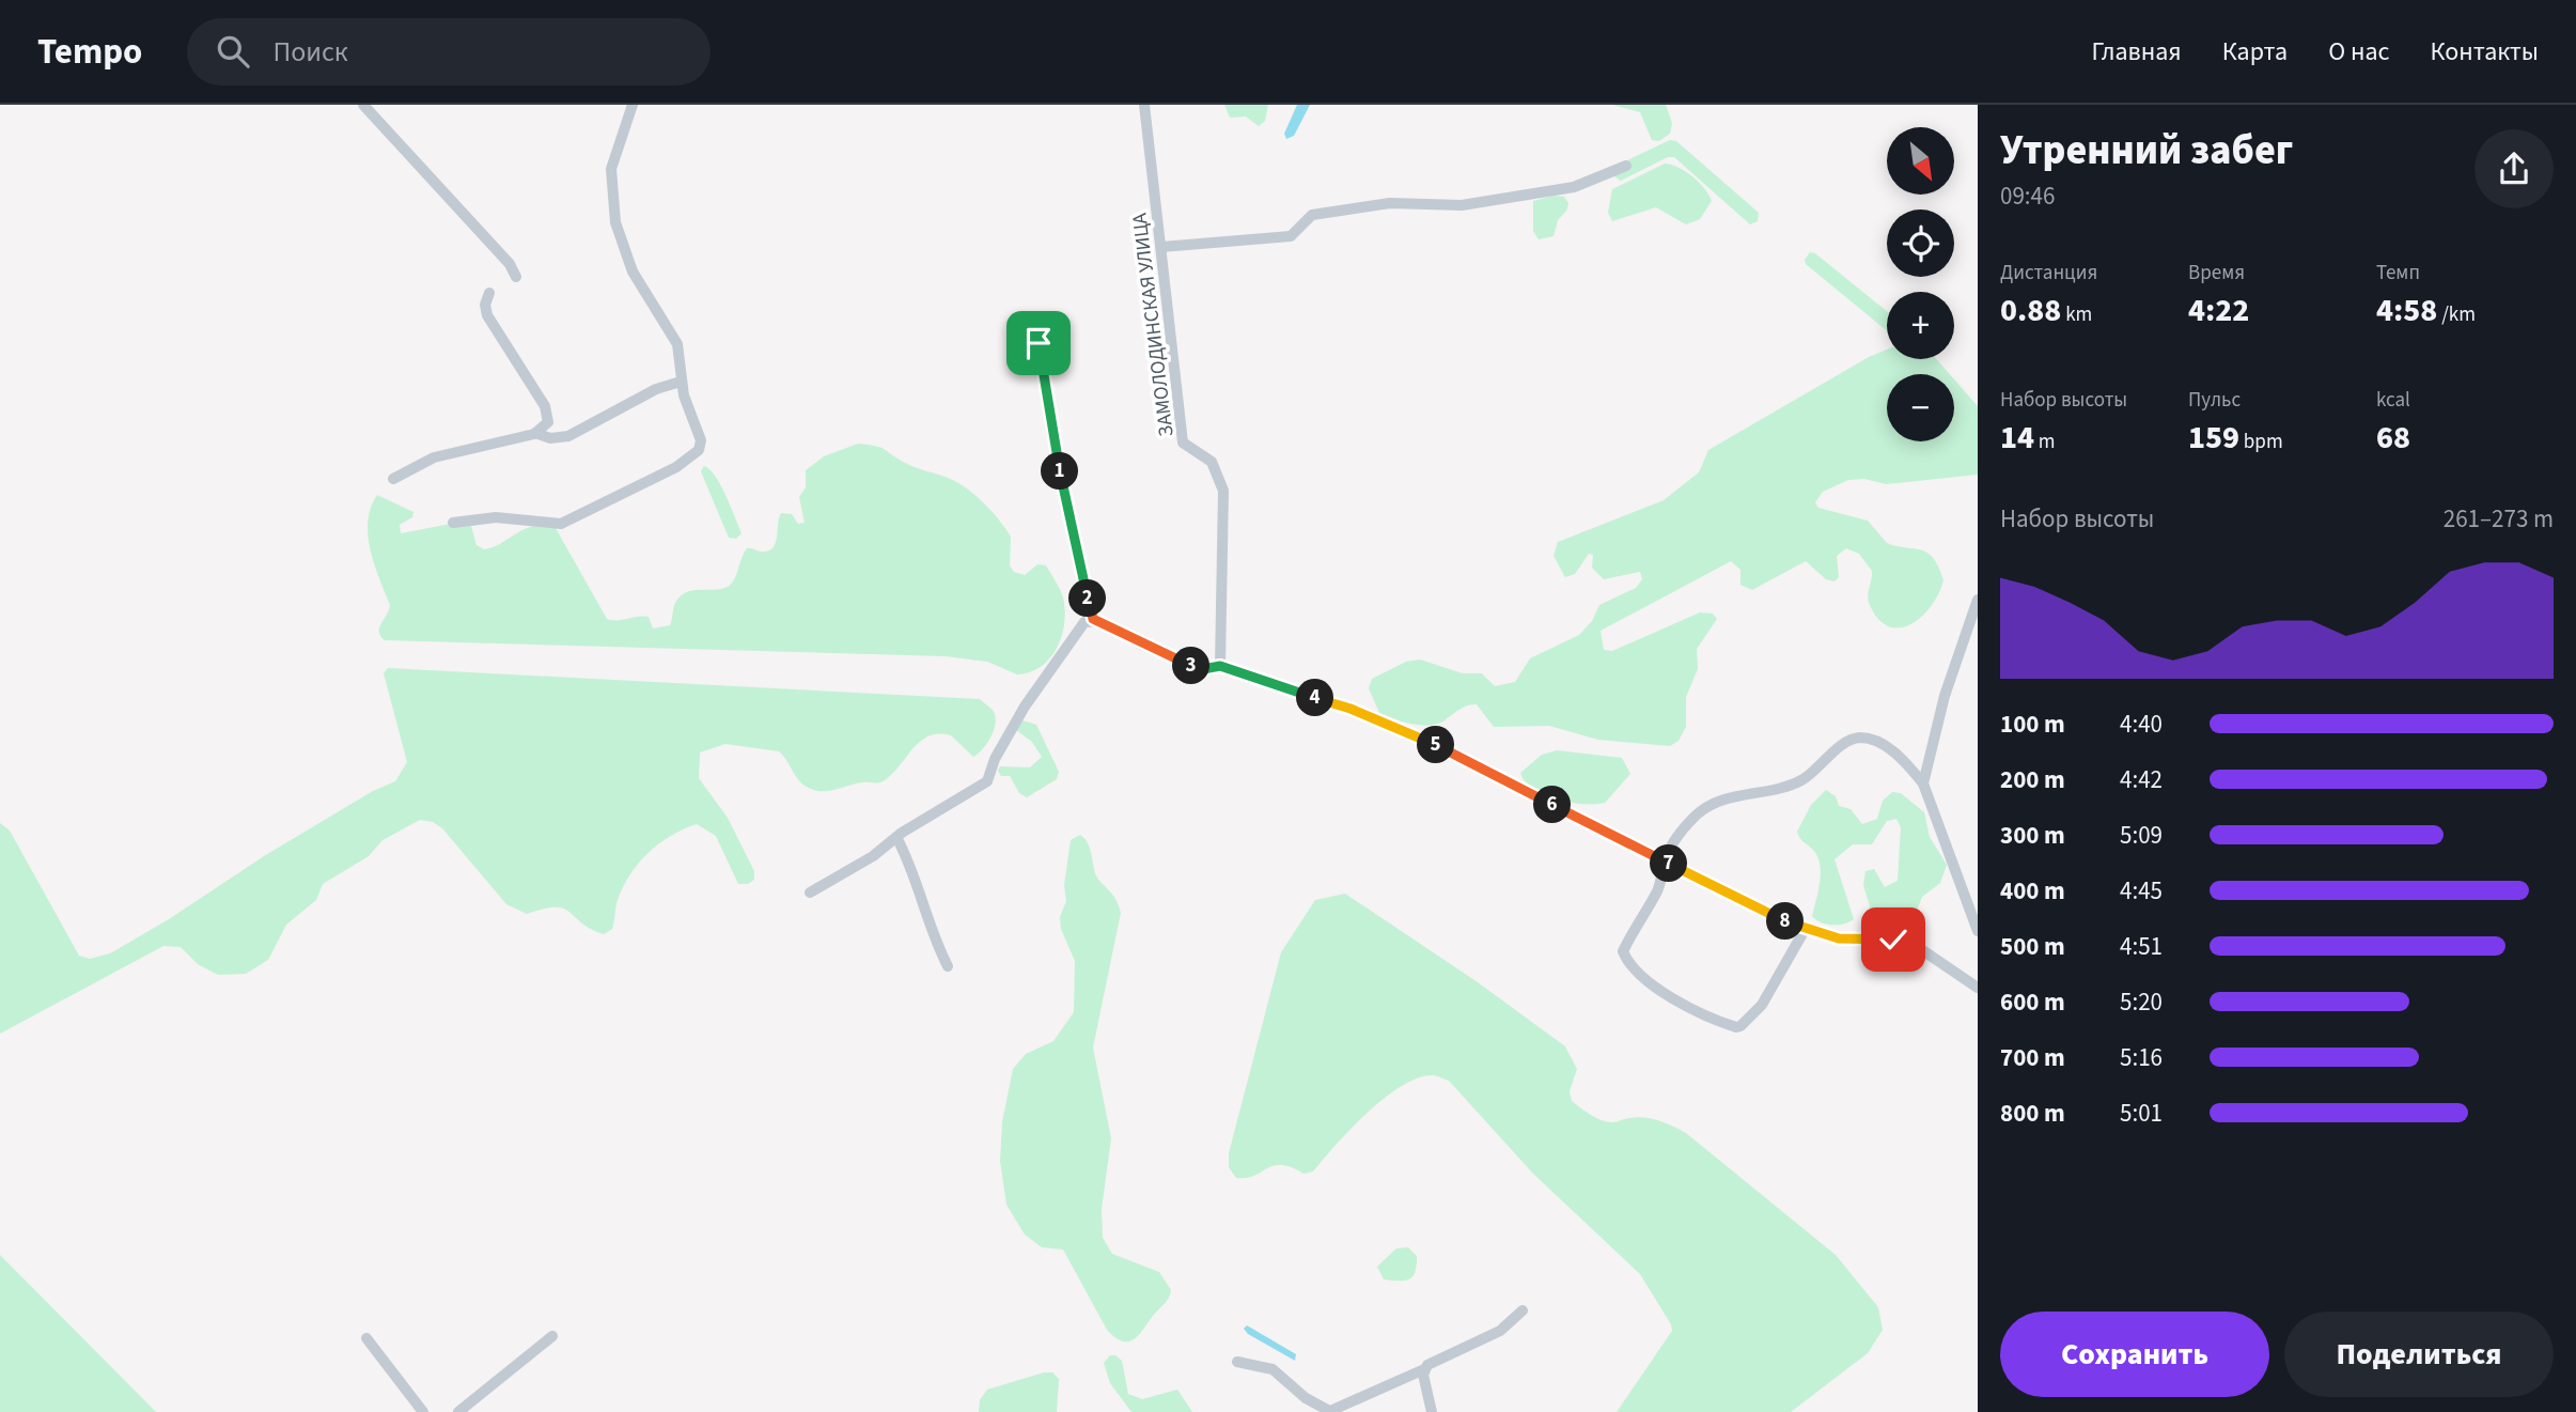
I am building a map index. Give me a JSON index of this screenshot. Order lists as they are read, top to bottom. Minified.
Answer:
{"streets":{"street":["ЗАМОЛОДИНСКАЯ УЛИЦА"]},"north":"bottom right","page":{"header":"Tempo","search":"Поиск","nav":["Главная","Карта","О нас","Контакты"],"heading":["Утренний забег","09:46"],"map_buttons":["+","−"],"stats":[["Дистанция","0.88 km"],["Время","4:22"],["Темп","4:58 /km"],["Набор высоты","14 m"],["Пульс","159 bpm"],["kcal","68"]],"pins":["1","2","3","4","5","6","7","8"],"chart":["Набор высоты","261–273 m"],"list":[{"name":"100 m","note":"4:40"},{"name":"200 m","note":"4:42"},{"name":"300 m","note":"5:09"},{"name":"400 m","note":"4:45"},{"name":"500 m","note":"4:51"},{"name":"600 m","note":"5:20"},{"name":"700 m","note":"5:16"},{"name":"800 m","note":"5:01"}],"buttons":["Сохранить","Поделиться"]}}
